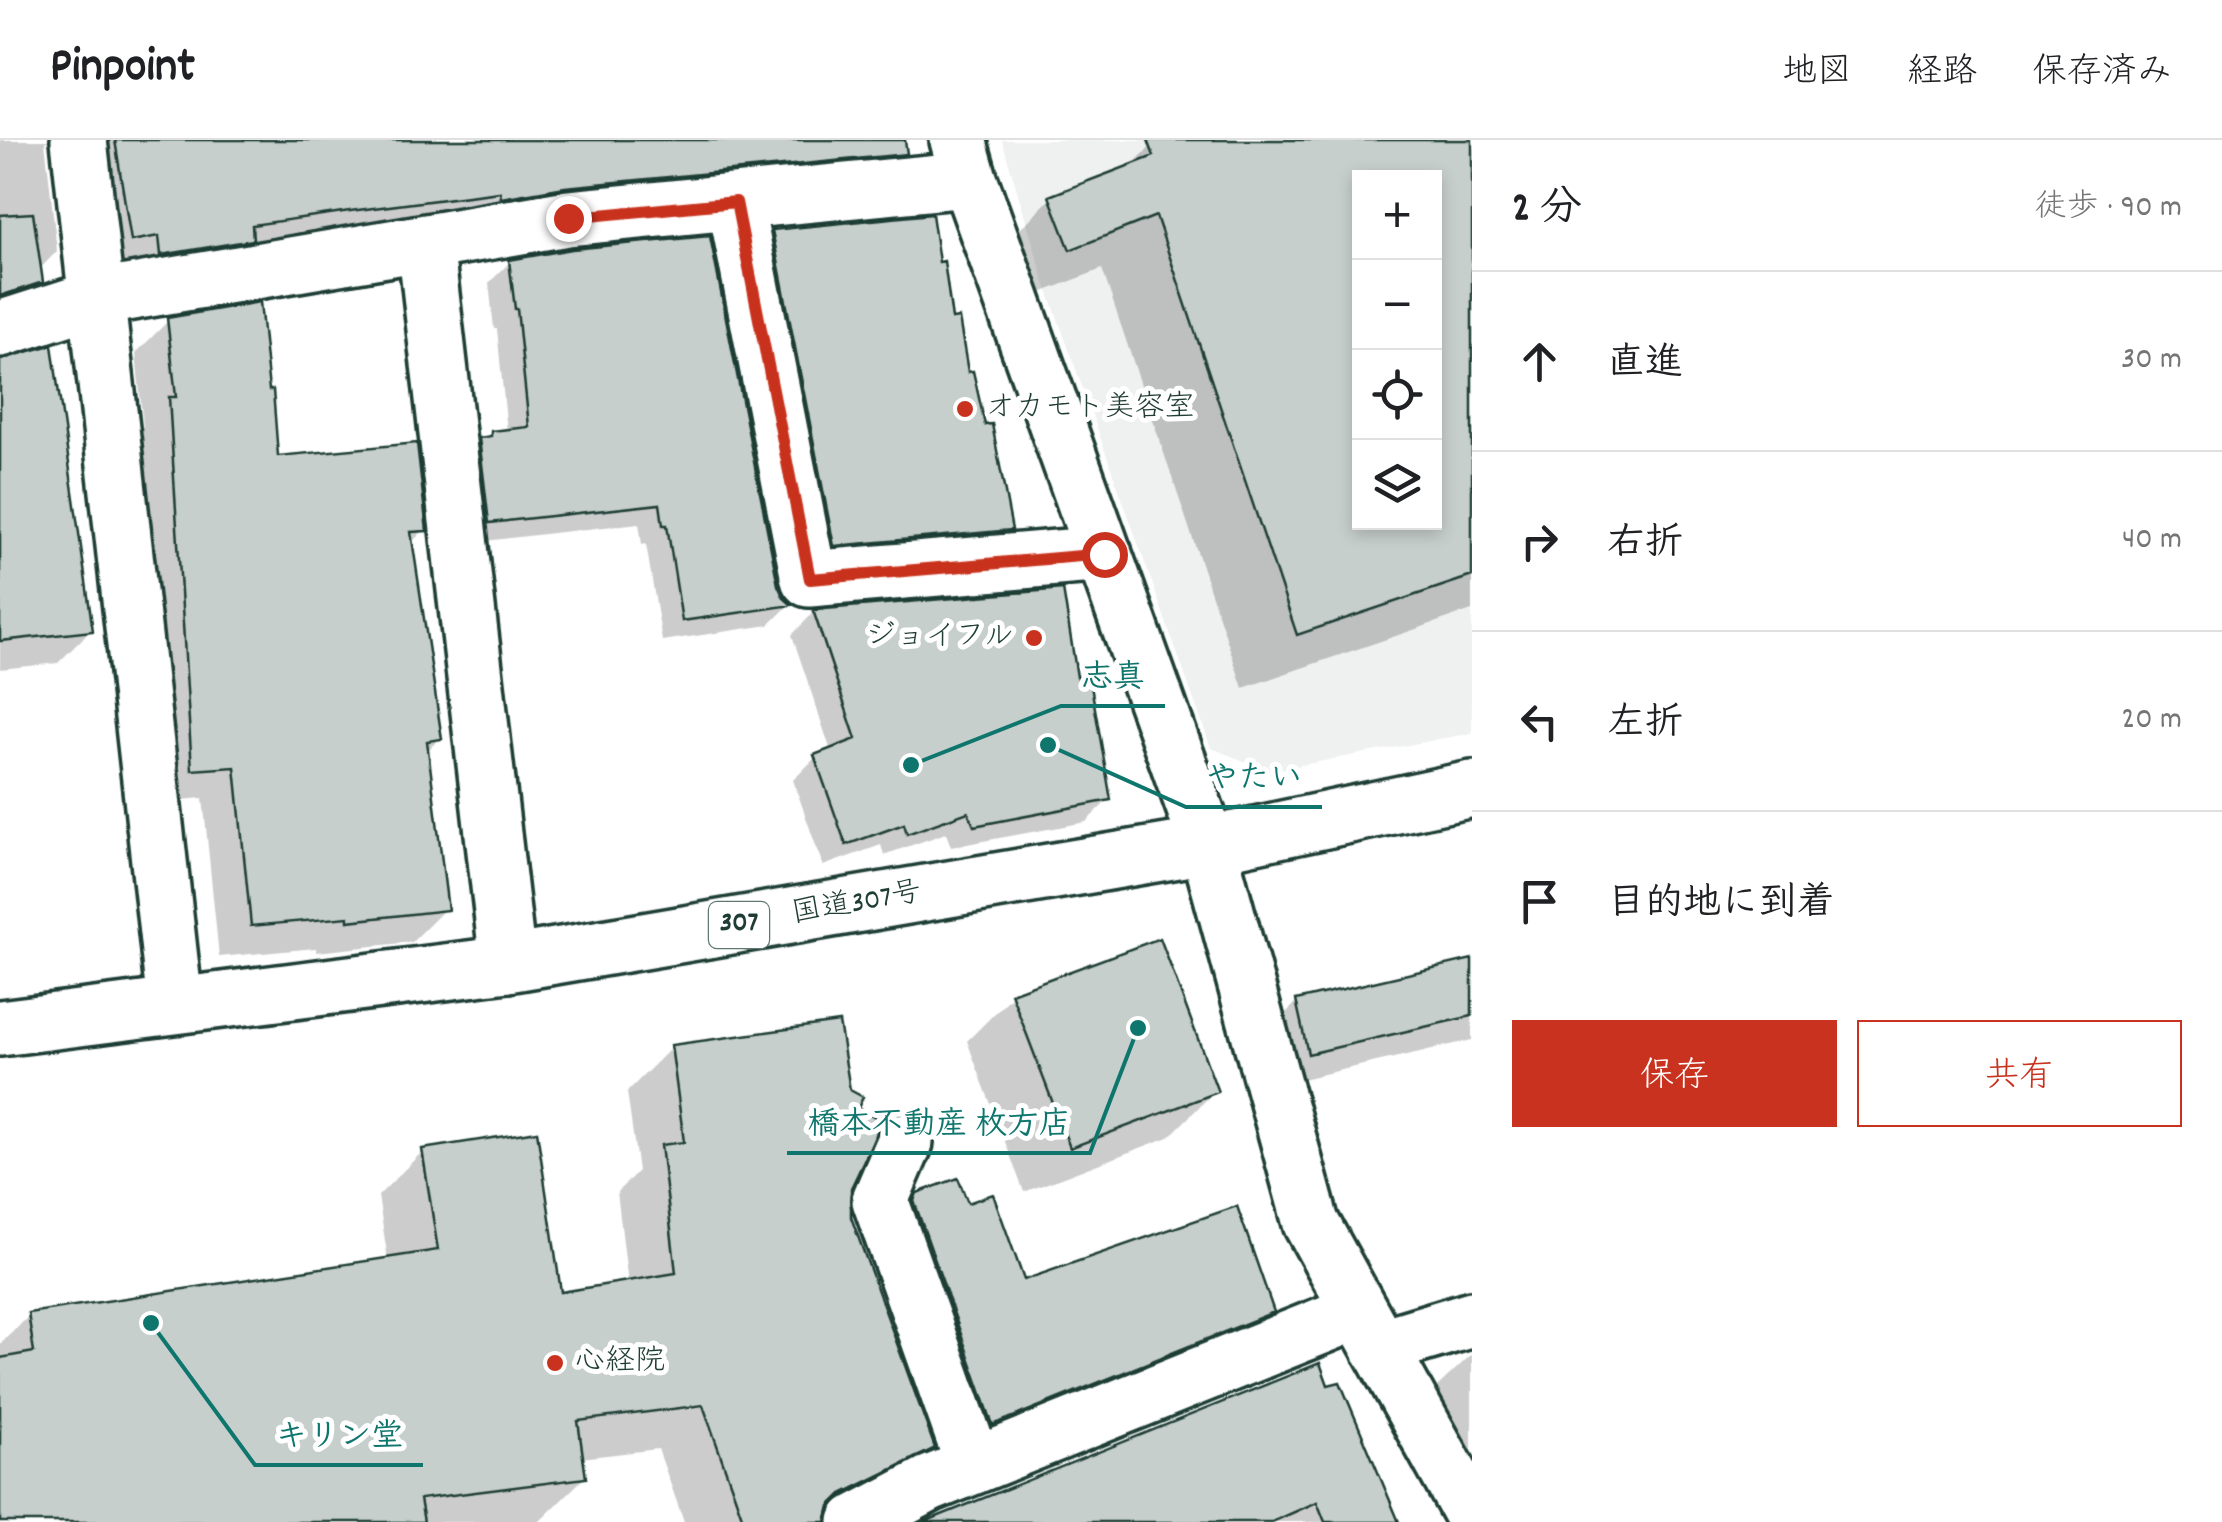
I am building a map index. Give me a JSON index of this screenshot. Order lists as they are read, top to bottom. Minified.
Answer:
{"streets":{"main road":["国道307号","307"]},"places":["オカモト美容室","ジョイフル","やたい","志真","橋本不動産 枚方店","キリン堂","心経院"],"page":{"header":"Pinpoint","nav":["地図","経路","保存済み"],"heading":["2 分","徒歩 · 90 m"],"map_buttons":["+","−"],"list":[["直進","30 m"],["右折","40 m"],["左折","20 m"],"目的地に到着"],"buttons":["保存","共有"]}}
